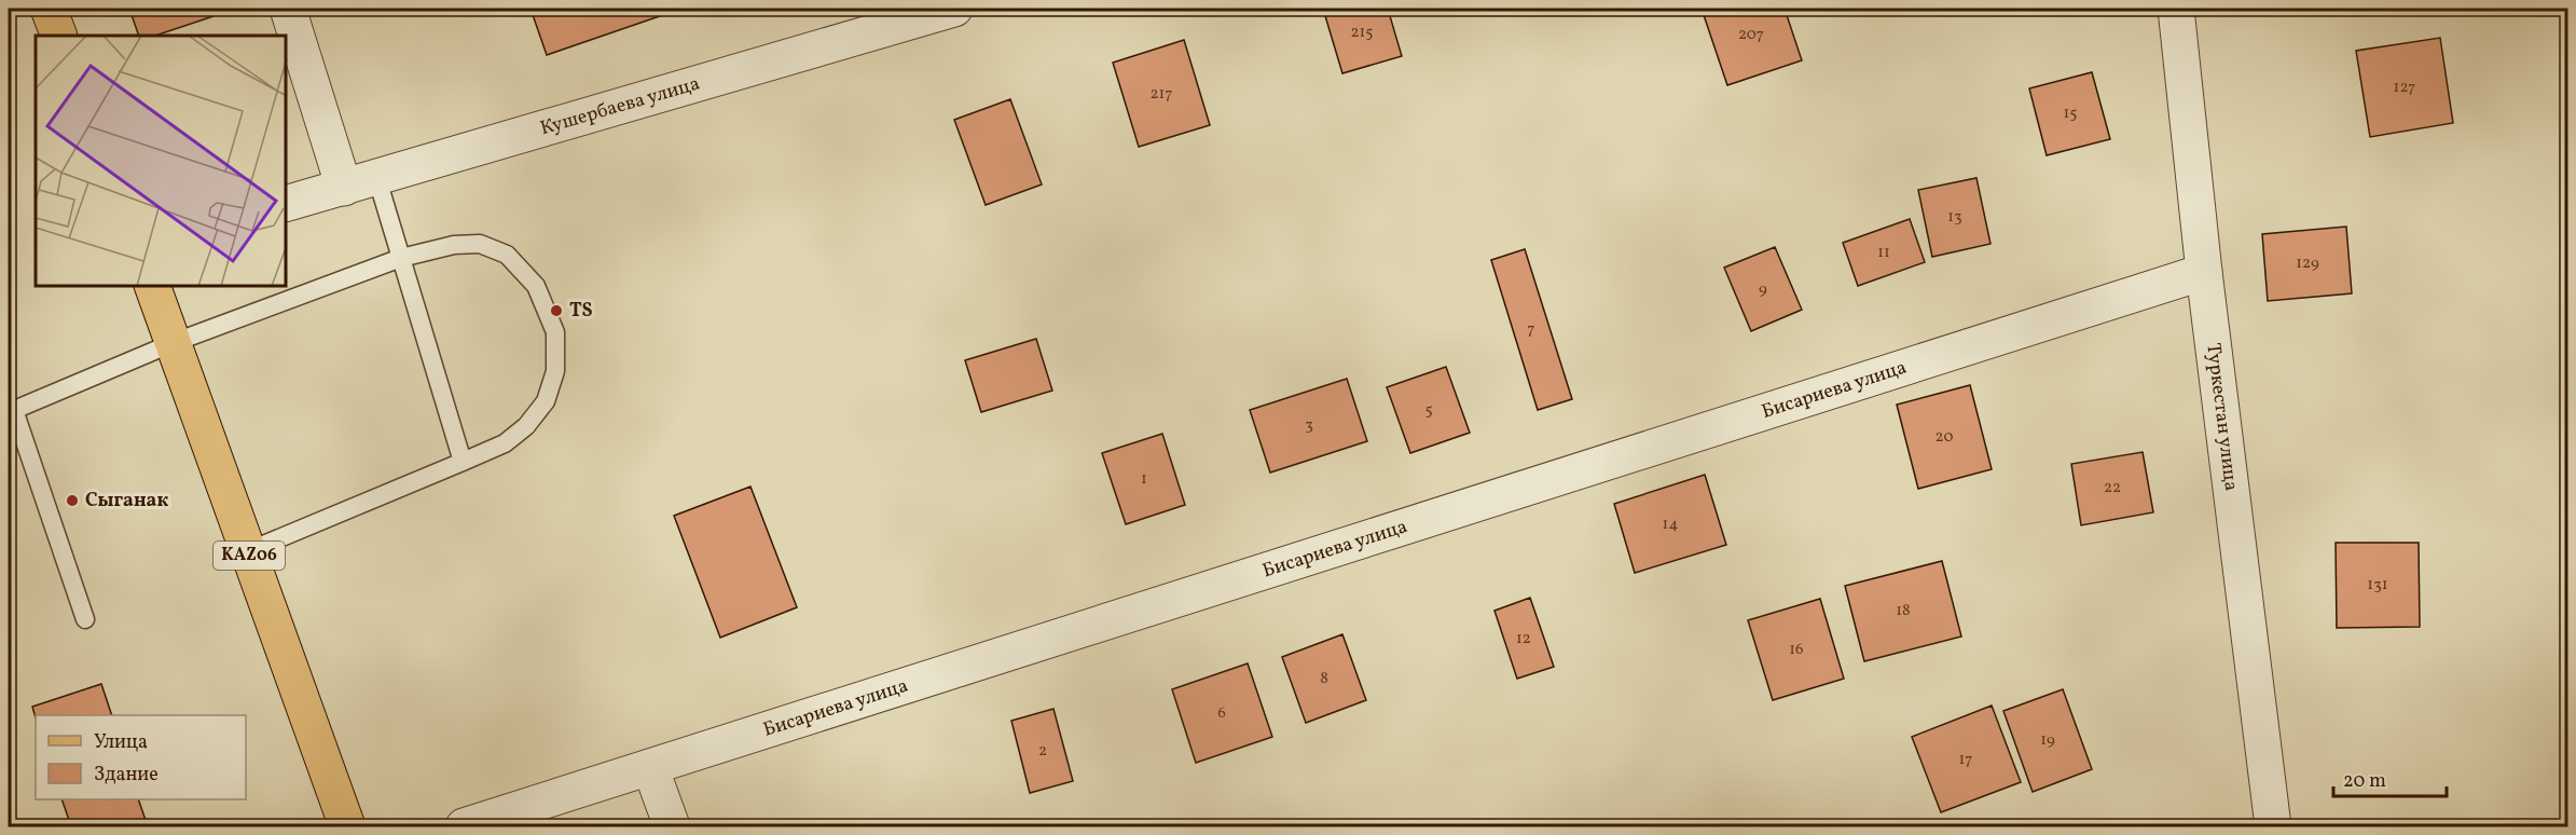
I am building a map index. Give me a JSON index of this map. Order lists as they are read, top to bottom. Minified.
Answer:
{"streets":{"main road":["KAZ06"],"street":["Кушербаева улица","Бисариева улица","Туркестан улица"]},"crossings":[["Бисариева улица","Туркестан улица"]],"places":["TS","Сыганак"],"house_numbers":["215","207","127","217","15","13","11","129","9","7","5","3","20","1","22","14","131","18","12","16","8","6","19","2","17"],"legend":["Улица","Здание"],"scale_bar":"20 m"}
